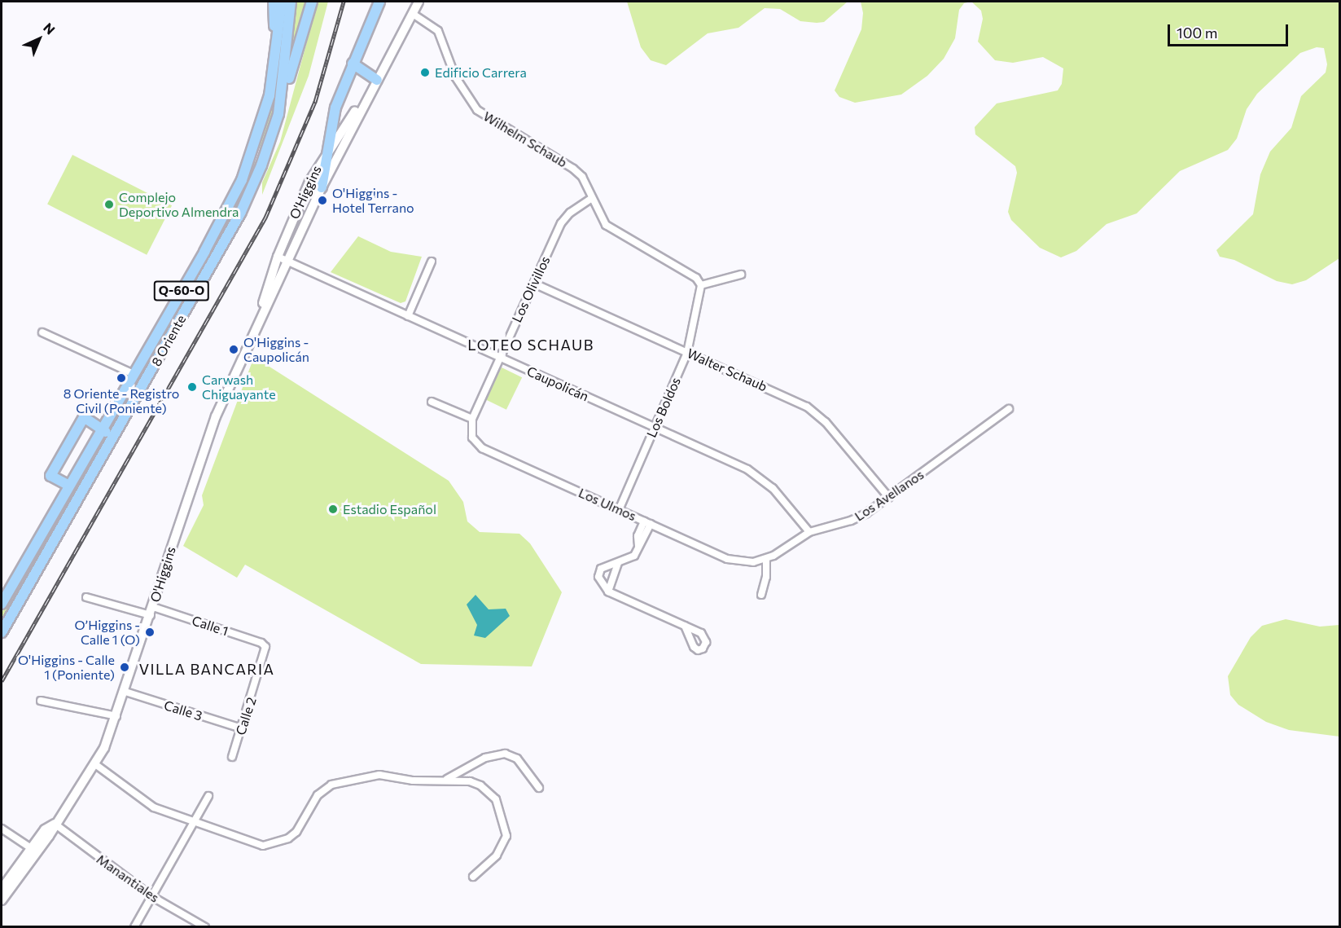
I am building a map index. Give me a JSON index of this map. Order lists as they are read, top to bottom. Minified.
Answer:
{"streets":{"main road":["O'Higgins","Q-60-O","8 Oriente"],"street":["Wilhelm Schaub","Los Olivillos","Walter Schaub","Caupolicán","Los Boldos","Los Avellanos","Los Ulmos","Calle 1","Calle 3","Calle 2","Manantiales"]},"crossings":[["Wilhelm Schaub","O'Higgins"],["Wilhelm Schaub","Los Olivillos"],["Wilhelm Schaub","Los Boldos"],["O'Higgins","Caupolicán"],["O'Higgins","Calle 1"],["O'Higgins","Calle 3"],["O'Higgins","Manantiales"],["Los Olivillos","Walter Schaub"],["Los Olivillos","Caupolicán"],["Los Olivillos","Los Ulmos"],["Walter Schaub","Los Boldos"],["Walter Schaub","Los Avellanos"],["Caupolicán","Los Boldos"],["Caupolicán","Los Avellanos"],["Los Boldos","Los Ulmos"],["Los Avellanos","Los Ulmos"],["Calle 1","Calle 2"],["Calle 3","Calle 2"]],"districts":["LOTEO SCHAUB","VILLA BANCARIA"],"places":["Edificio Carrera","O'Higgins - Hotel Terrano","Complejo Deportivo Almendra","O'Higgins - Caupolicán","8 Oriente - Registro Civil (Poniente)","Carwash Chiguayante","Estadio Español","O’Higgins - Calle 1 (O)","O'Higgins - Calle 1 (Poniente)"],"scale_bar":"100 m","north":"top right"}
